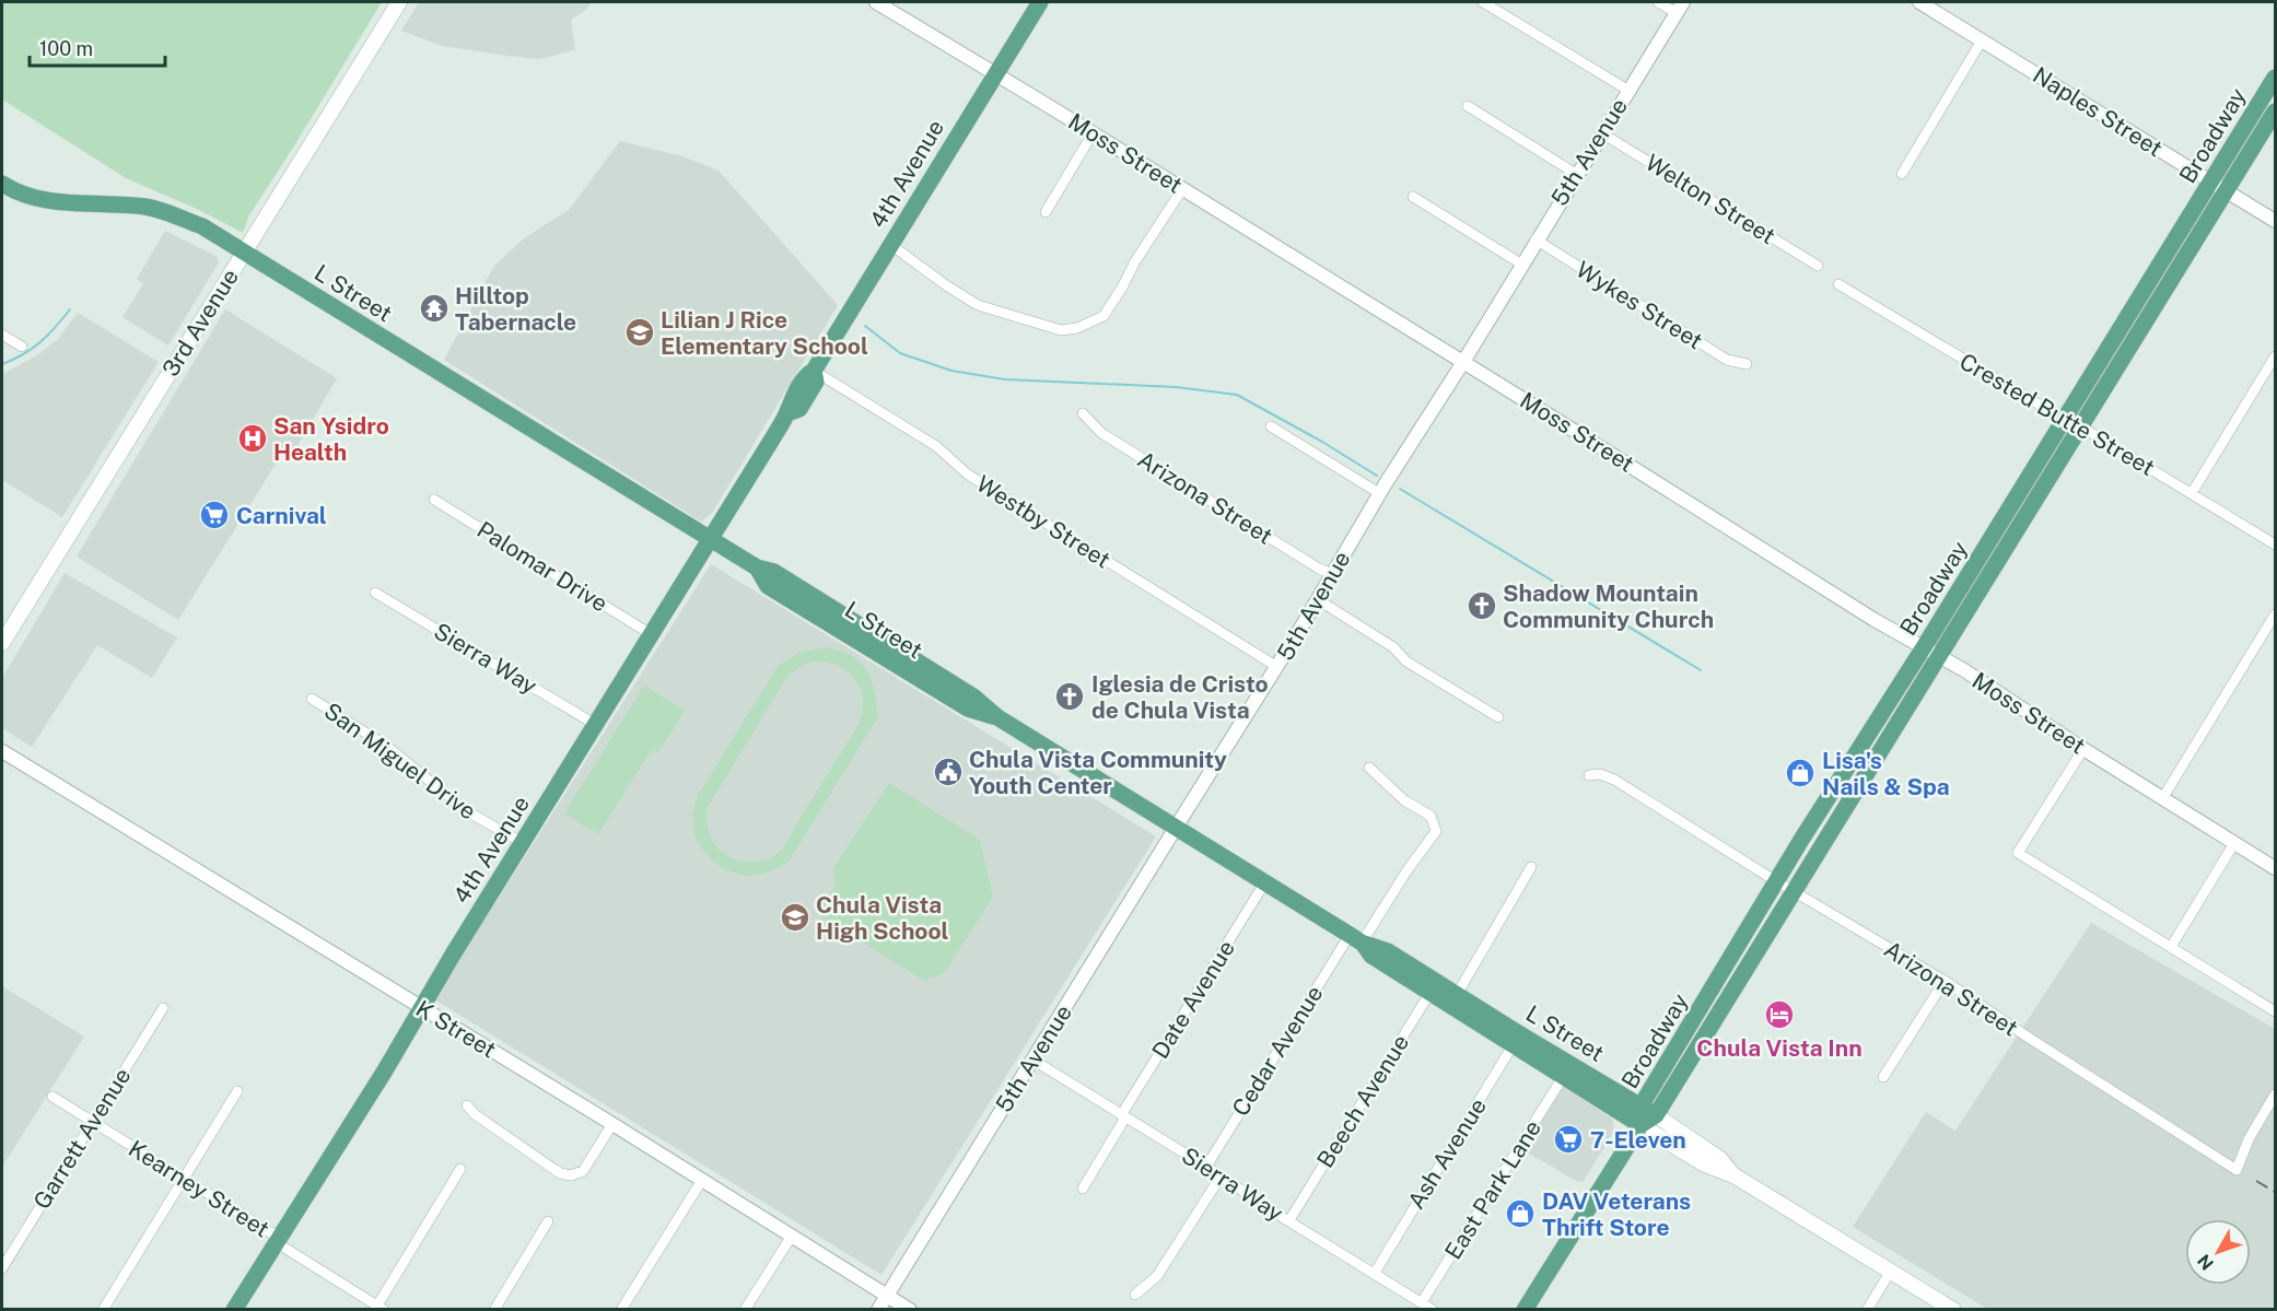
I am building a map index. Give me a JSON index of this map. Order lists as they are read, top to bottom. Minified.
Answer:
{"streets":{"main road":["Broadway","4th Avenue","L Street","3rd Avenue"],"street":["Naples Street","5th Avenue","Moss Street","Welton Street","Wykes Street","Crested Butte Street","Arizona Street","Westby Street","Palomar Drive","Sierra Way","San Miguel Drive","Date Avenue","K Street","Cedar Avenue","Beech Avenue","Garrett Avenue","Ash Avenue","Kearney Street","East Park Lane"]},"crossings":[["Naples Street","Broadway"],["Broadway","Moss Street"],["Broadway","L Street"],["Broadway","Crested Butte Street"],["Broadway","Arizona Street"],["5th Avenue","Moss Street"],["5th Avenue","Welton Street"],["5th Avenue","L Street"],["5th Avenue","Wykes Street"],["5th Avenue","Arizona Street"],["5th Avenue","Westby Street"],["5th Avenue","Sierra Way"],["5th Avenue","K Street"],["Moss Street","4th Avenue"],["4th Avenue","L Street"],["4th Avenue","Westby Street"],["4th Avenue","Palomar Drive"],["4th Avenue","Sierra Way"],["4th Avenue","San Miguel Drive"],["4th Avenue","K Street"],["4th Avenue","Kearney Street"],["L Street","3rd Avenue"],["L Street","Date Avenue"],["L Street","Cedar Avenue"],["L Street","Beech Avenue"],["L Street","Ash Avenue"],["L Street","East Park Lane"],["Sierra Way","Date Avenue"],["Sierra Way","Cedar Avenue"],["Sierra Way","Beech Avenue"],["Sierra Way","Ash Avenue"],["Sierra Way","East Park Lane"],["Garrett Avenue","Kearney Street"]],"places":{"temple":["Hilltop Tabernacle"],"school or university":["Lilian J Rice Elementary School","Chula Vista High School"],"hospital":["San Ysidro Health"],"supermarket":["Carnival","7-Eleven"],"church":["Shadow Mountain Community Church","Iglesia de Cristo de Chula Vista"],"public building":["Chula Vista Community Youth Center"],"shop":["Lisa's Nails & Spa","DAV Veterans Thrift Store"],"hotel":["Chula Vista Inn"]},"scale_bar":"100 m","north":"bottom left"}
